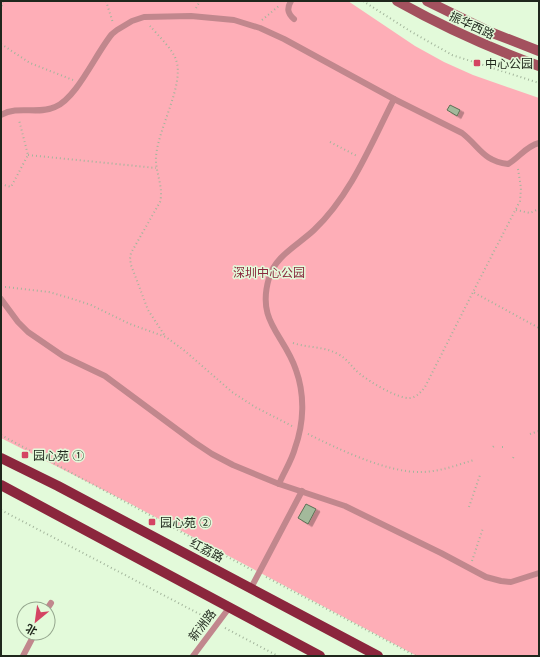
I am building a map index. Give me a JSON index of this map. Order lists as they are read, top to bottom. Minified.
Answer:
{"streets":{"main road":["振华西路","红荔路"],"lane":["新洲路"]},"parks":["深圳中心公园"],"places":{"transit":["中心公园","园心苑 ①","园心苑 ②"]},"north":"bottom left"}
